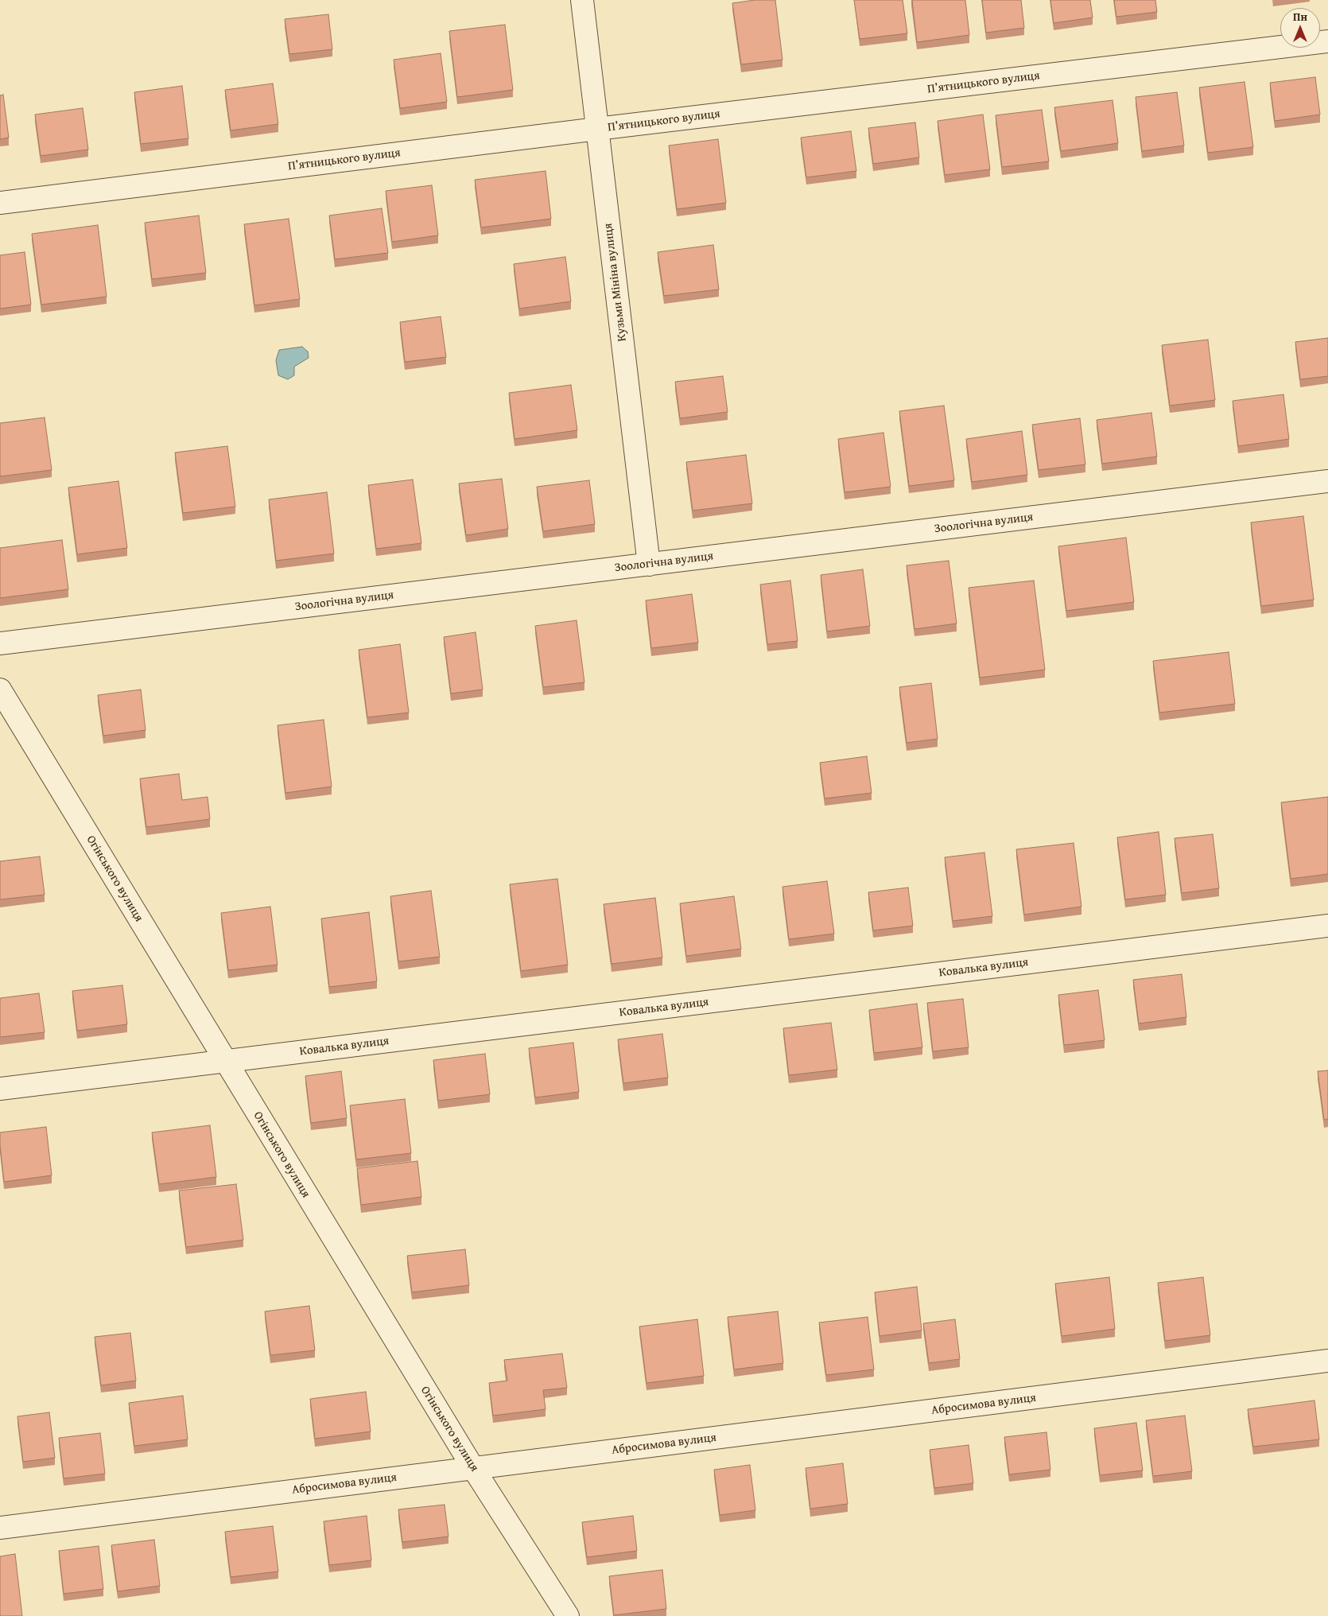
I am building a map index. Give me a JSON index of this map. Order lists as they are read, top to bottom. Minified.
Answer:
{"streets":{"street":["П’ятницького вулиця","Кузьми Мініна вулиця","Зоологічна вулиця","Огінського вулиця","Ковалька вулиця","Абросимова вулиця"]},"crossings":[["П’ятницького вулиця","Кузьми Мініна вулиця"],["Кузьми Мініна вулиця","Зоологічна вулиця"],["Огінського вулиця","Ковалька вулиця"],["Огінського вулиця","Абросимова вулиця"]],"north":"top"}
